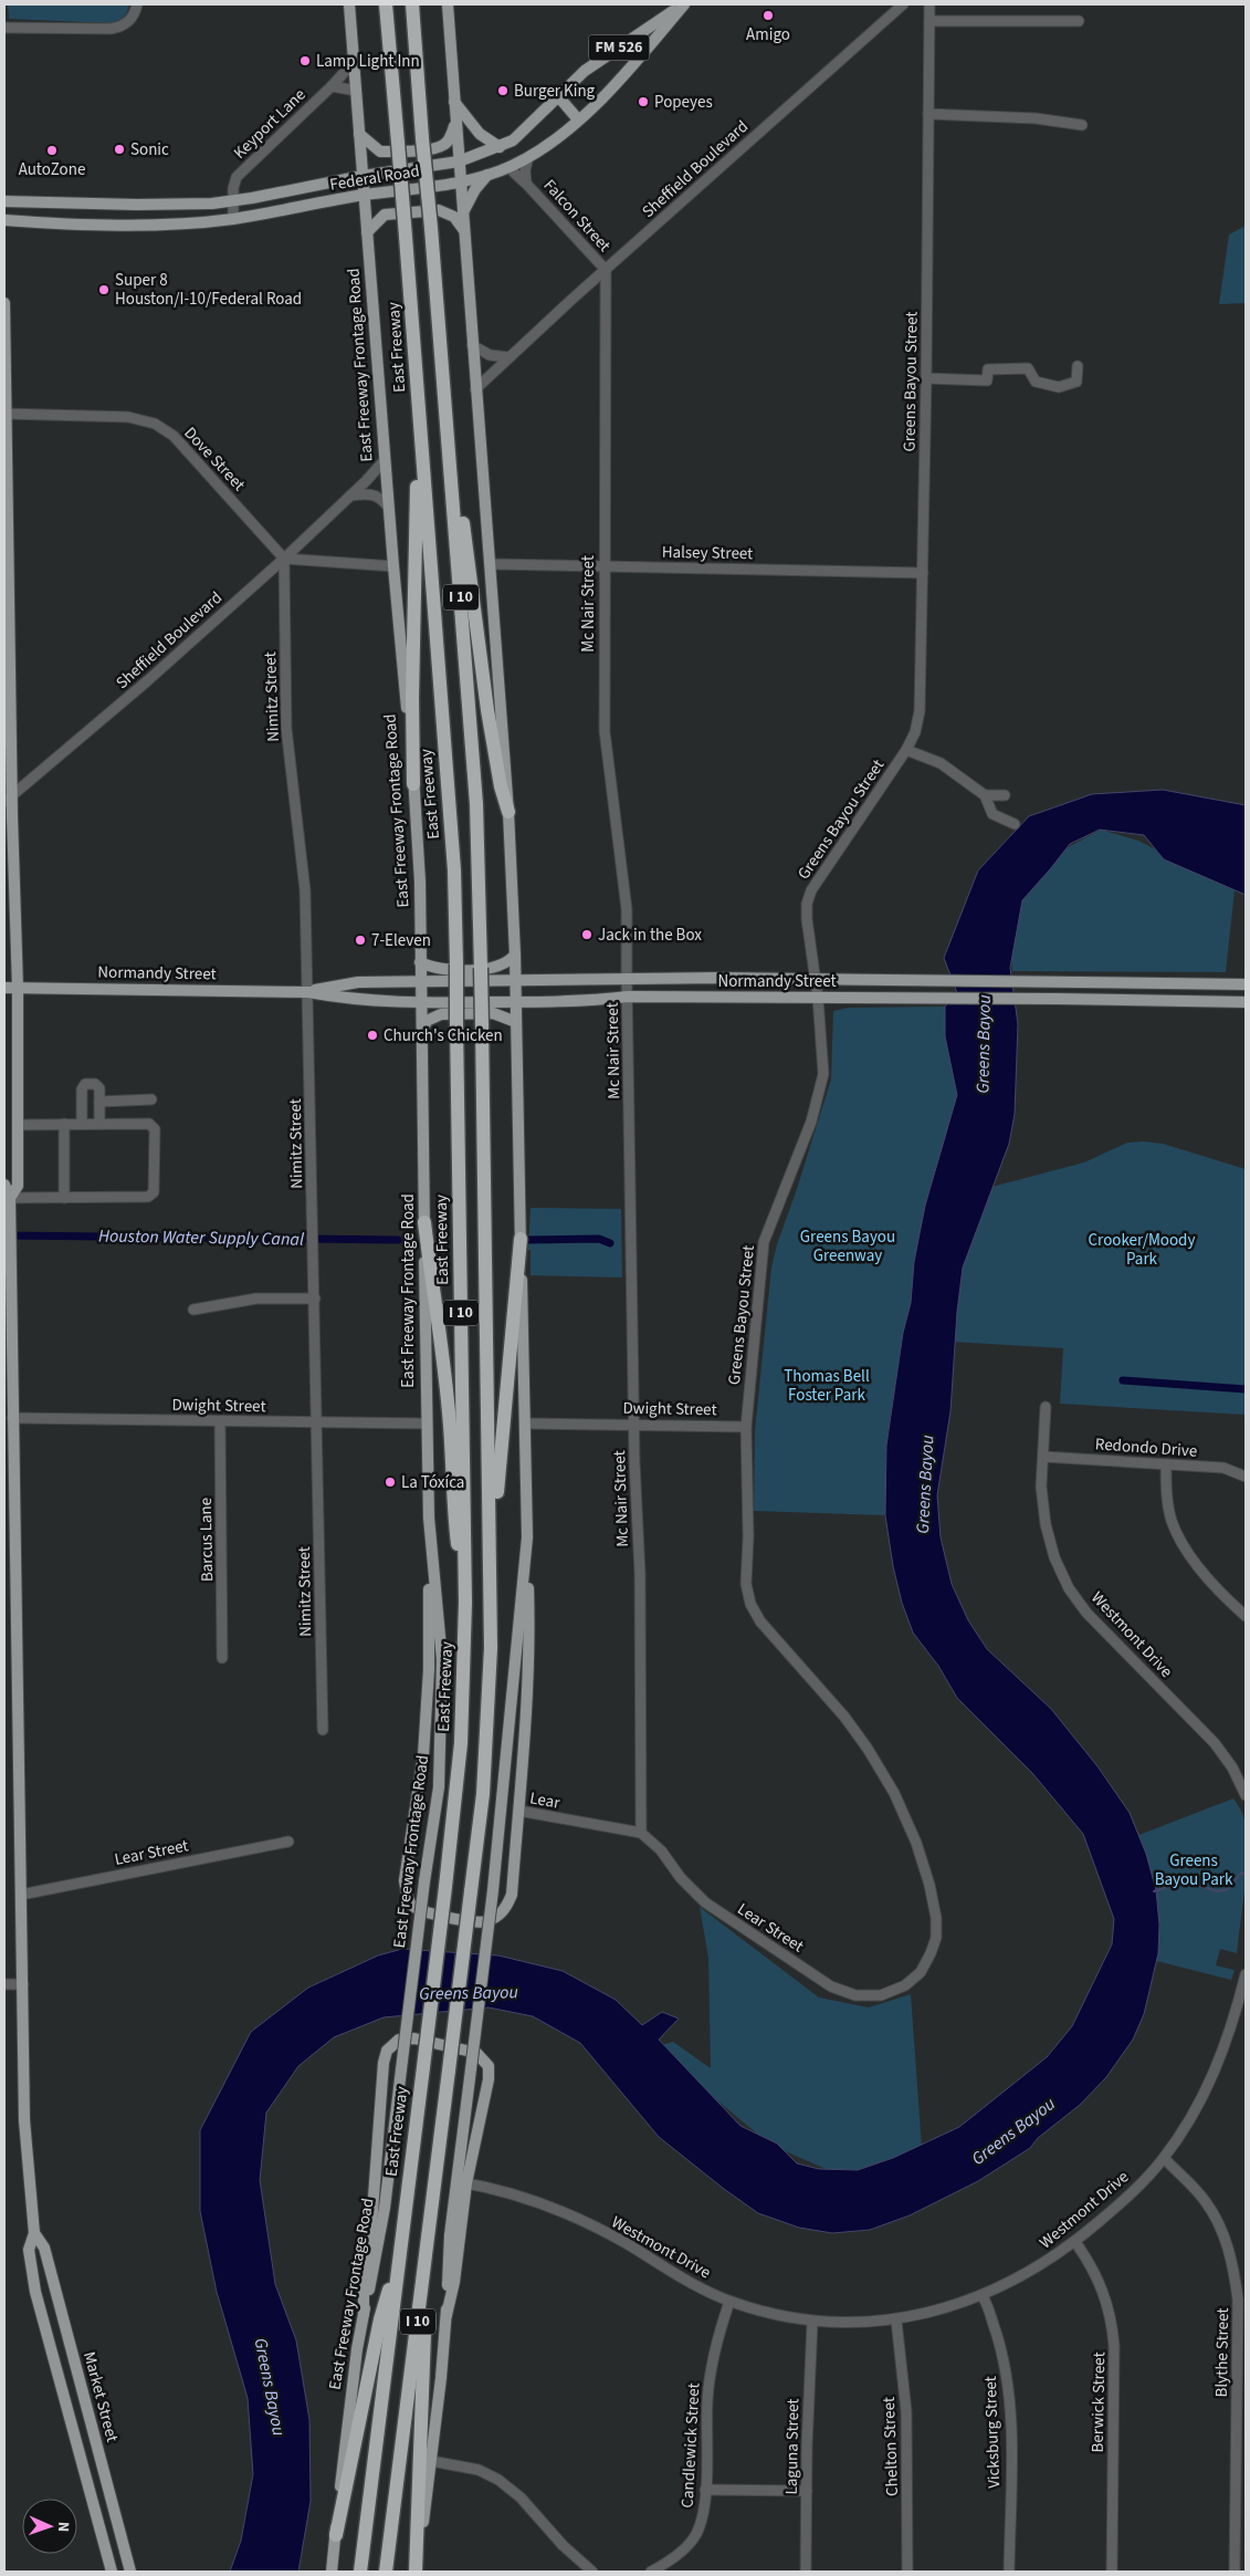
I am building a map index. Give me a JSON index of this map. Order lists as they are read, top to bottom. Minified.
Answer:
{"streets":{"highway":["East Freeway","I 10"],"main road":["FM 526","Federal Road","East Freeway Frontage Road","Normandy Street","Market Street"],"street":["Keyport Lane","Sheffield Boulevard","Falcon Street","Greens Bayou Street","Dove Street","Halsey Street","Mc Nair Street","Nimitz Street","Dwight Street","Redondo Drive","Barcus Lane","Westmont Drive","Lear","Lear Street","Blythe Street","Berwick Street","Vicksburg Street","Candlewick Street","Laguna Street","Chelton Street"]},"crossings":[["Keyport Lane","Federal Road"],["Keyport Lane","East Freeway Frontage Road"],["Sheffield Boulevard","Falcon Street"],["Sheffield Boulevard","East Freeway Frontage Road"],["Sheffield Boulevard","Dove Street"],["Sheffield Boulevard","Mc Nair Street"],["Sheffield Boulevard","Nimitz Street"],["Sheffield Boulevard","Market Street"],["Federal Road","Falcon Street"],["Federal Road","East Freeway Frontage Road"],["Falcon Street","Mc Nair Street"],["East Freeway Frontage Road","Normandy Street"],["East Freeway Frontage Road","Dwight Street"],["Greens Bayou Street","Halsey Street"],["Greens Bayou Street","Normandy Street"],["Greens Bayou Street","Dwight Street"],["Greens Bayou Street","Lear Street"],["Dove Street","Nimitz Street"],["Dove Street","Market Street"],["Halsey Street","Mc Nair Street"],["Mc Nair Street","Normandy Street"],["Mc Nair Street","Dwight Street"],["Mc Nair Street","Lear"],["Mc Nair Street","Lear Street"],["Nimitz Street","Normandy Street"],["Nimitz Street","Dwight Street"],["Normandy Street","Market Street"],["Dwight Street","Barcus Lane"],["Dwight Street","Market Street"],["Redondo Drive","Westmont Drive"],["Westmont Drive","Blythe Street"],["Westmont Drive","Berwick Street"],["Westmont Drive","Vicksburg Street"],["Westmont Drive","Candlewick Street"],["Westmont Drive","Laguna Street"],["Westmont Drive","Chelton Street"],["Lear","Lear Street"],["Lear Street","Market Street"]],"water":["Greens Bayou","Houston Water Supply Canal"],"parks":["Greens Bayou Greenway","Crooker/Moody Park","Thomas Bell Foster Park","Greens Bayou Park"],"places":["Amigo","Lamp Light Inn","Burger King","Popeyes","Sonic","AutoZone","Super 8 Houston/I-10/Federal Road","Jack in the Box","7-Eleven","Church's Chicken","La Tóxíca"],"north":"right"}
